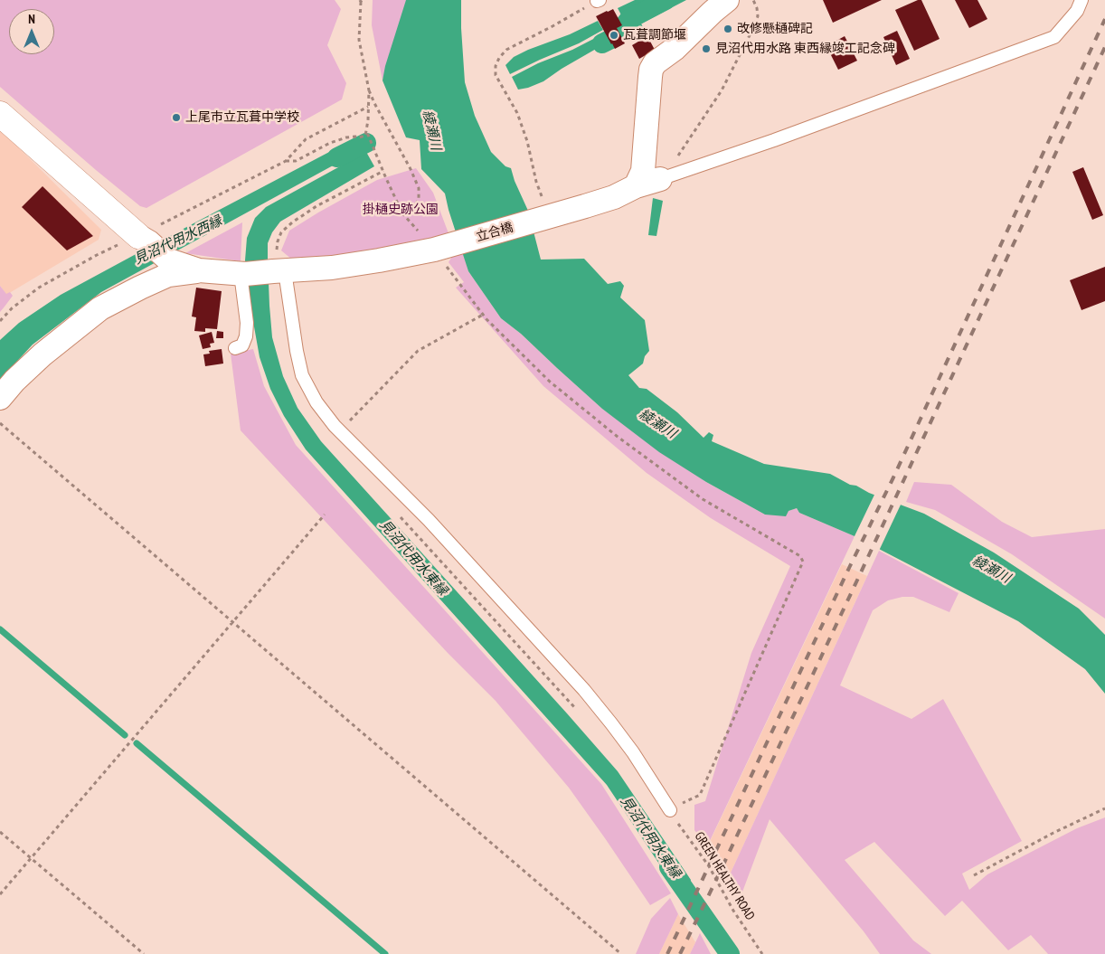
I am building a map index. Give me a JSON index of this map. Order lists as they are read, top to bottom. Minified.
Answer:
{"streets":{"street":["立合橋"],"path":["GREEN HEALTHY ROAD"]},"water":["綾瀬川","見沼代用水西縁","見沼代用水東縁"],"parks":["掛樋史跡公園"],"places":["改修懸樋碑記","瓦葺調節堰","見沼代用水路 東西縁竣工記念碑","上尾市立瓦葺中学校"],"north":"top"}
